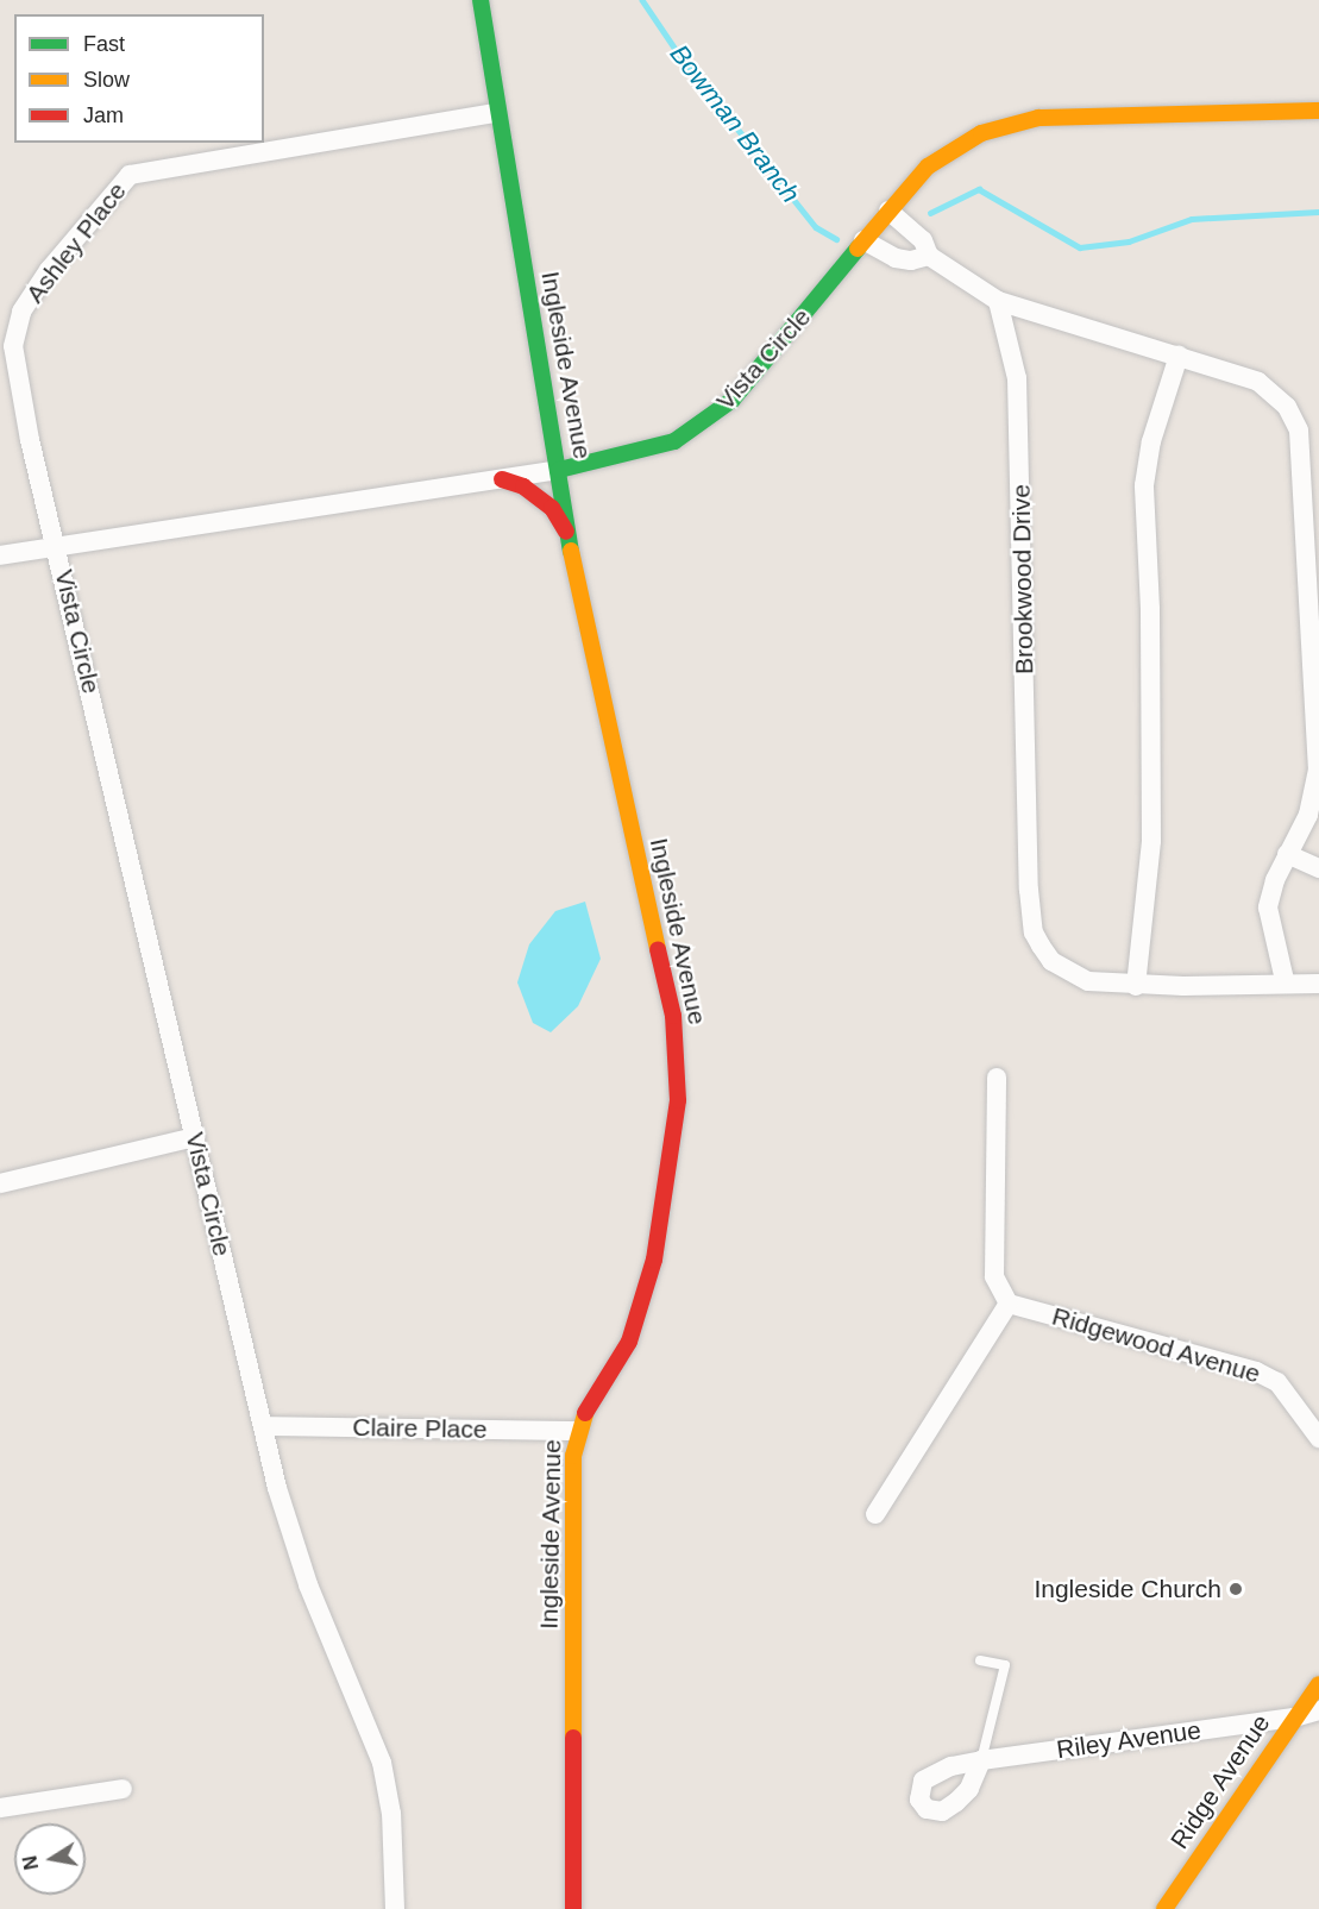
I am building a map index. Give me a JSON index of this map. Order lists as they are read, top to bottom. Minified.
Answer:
{"streets":{"street":["Ashley Place","Vista Circle","Ingleside Avenue","Brookwood Drive","Ridgewood Avenue","Claire Place","Riley Avenue","Ridge Avenue"]},"crossings":[["Ashley Place","Vista Circle"],["Ashley Place","Ingleside Avenue"],["Vista Circle","Ingleside Avenue"],["Vista Circle","Claire Place"],["Ingleside Avenue","Claire Place"],["Riley Avenue","Ridge Avenue"]],"water":["Bowman Branch"],"places":["Ingleside Church"],"legend":["Fast","Slow","Jam"],"north":"left"}
